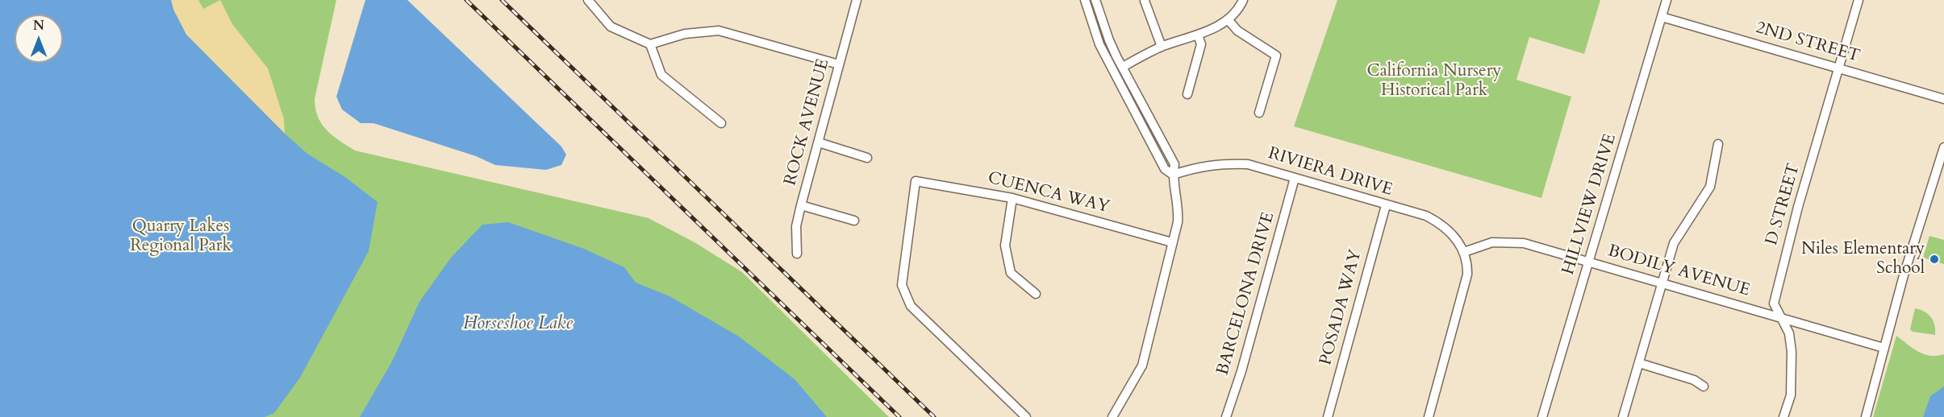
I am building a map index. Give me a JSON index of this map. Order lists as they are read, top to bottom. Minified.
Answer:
{"streets":{"street":["2ND STREET","ROCK AVENUE","RIVIERA DRIVE","CUENCA WAY","HILLVIEW DRIVE","D STREET","BODILY AVENUE","BARCELONA DRIVE","POSADA WAY"]},"crossings":[["2ND STREET","HILLVIEW DRIVE"],["2ND STREET","D STREET"],["RIVIERA DRIVE","BODILY AVENUE"],["RIVIERA DRIVE","BARCELONA DRIVE"],["RIVIERA DRIVE","POSADA WAY"],["HILLVIEW DRIVE","BODILY AVENUE"],["D STREET","BODILY AVENUE"]],"water":["Horseshoe Lake"],"parks":["California Nursery Historical Park","Quarry Lakes Regional Park"],"places":["Niles Elementary School"],"north":"top"}
